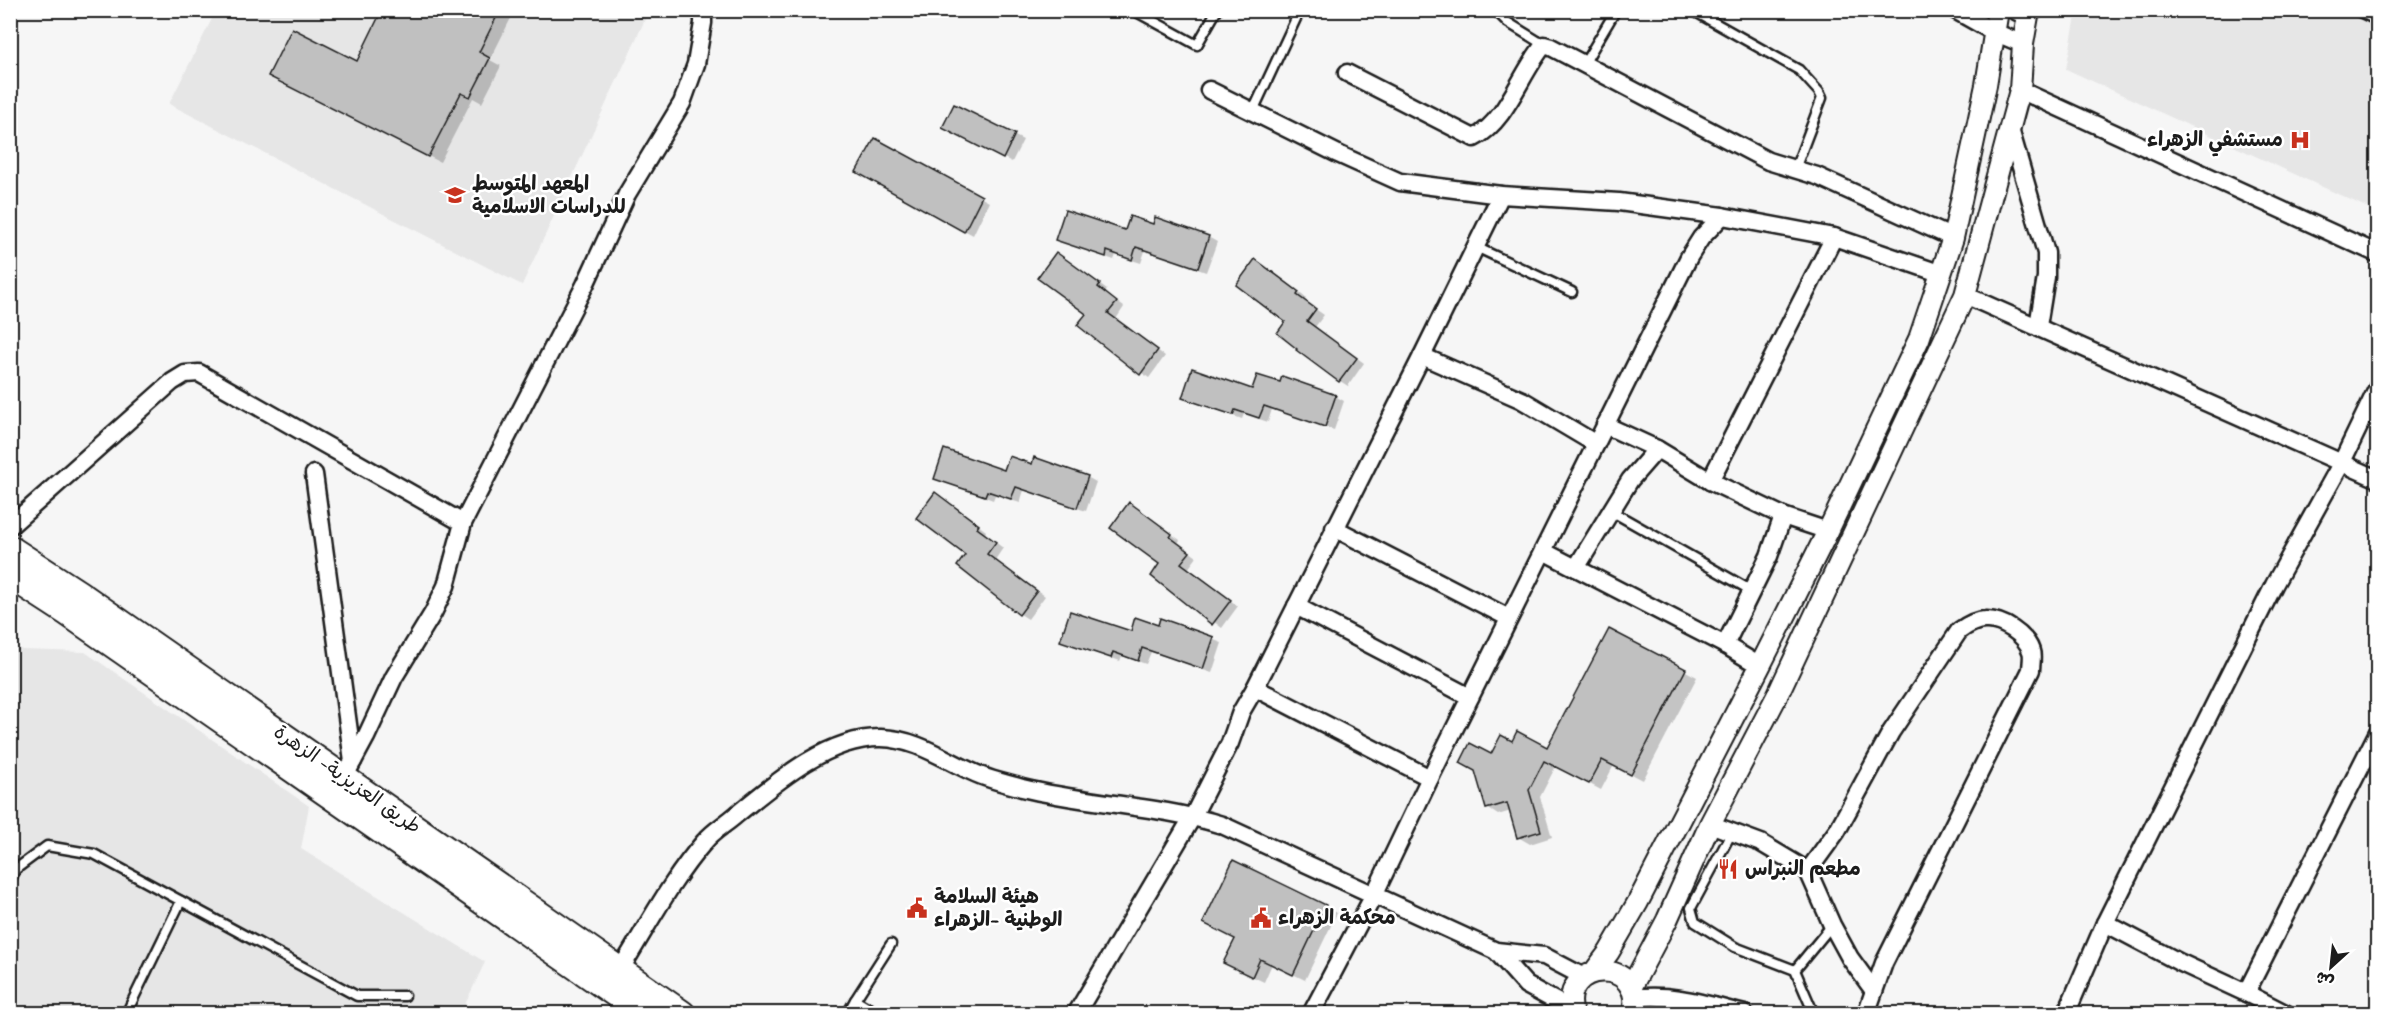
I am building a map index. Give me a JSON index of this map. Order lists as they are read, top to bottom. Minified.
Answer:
{"streets":{"main road":["طريق العزيزية- الزهرة"]},"places":{"hospital":["مستشفي الزهراء"],"school or university":["المعهد المتوسط للدراسات الاسلامية"],"restaurant":["مطعم النبراس"],"public building":["هيئة السلامة الوطنية -الزهراء","محكمة الزهراء"]},"north":"bottom left"}
